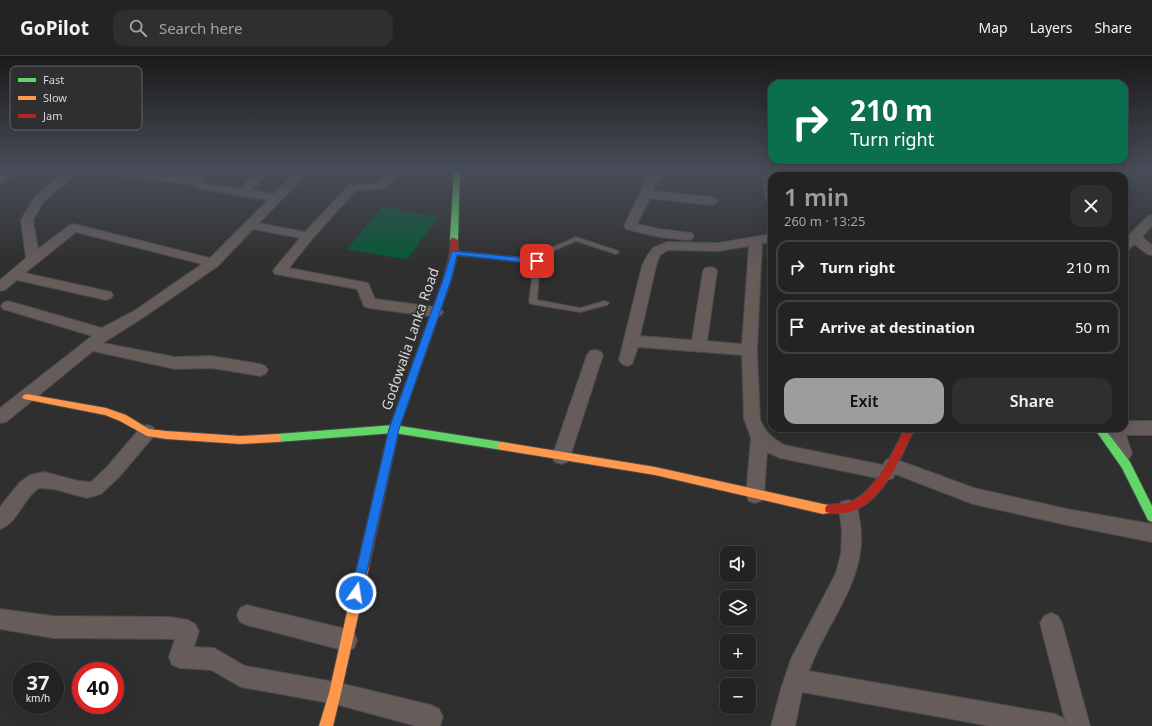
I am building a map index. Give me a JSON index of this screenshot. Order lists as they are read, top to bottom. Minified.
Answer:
{"streets":{"street":["Godowalia Lanka Road"]},"legend":["Fast","Slow","Jam"],"page":{"header":"GoPilot","search":"Search here","nav":["Map","Layers","Share"],"turn":["210 m","Turn right"],"heading":["1 min","260 m · 13:25"],"list":[{"name":"Turn right","value":"210 m"},{"name":"Arrive at destination","value":"50 m"}],"buttons":["Exit","Share"],"map_buttons":["+","−"],"speed":"37 km/h","limit":"40"}}
